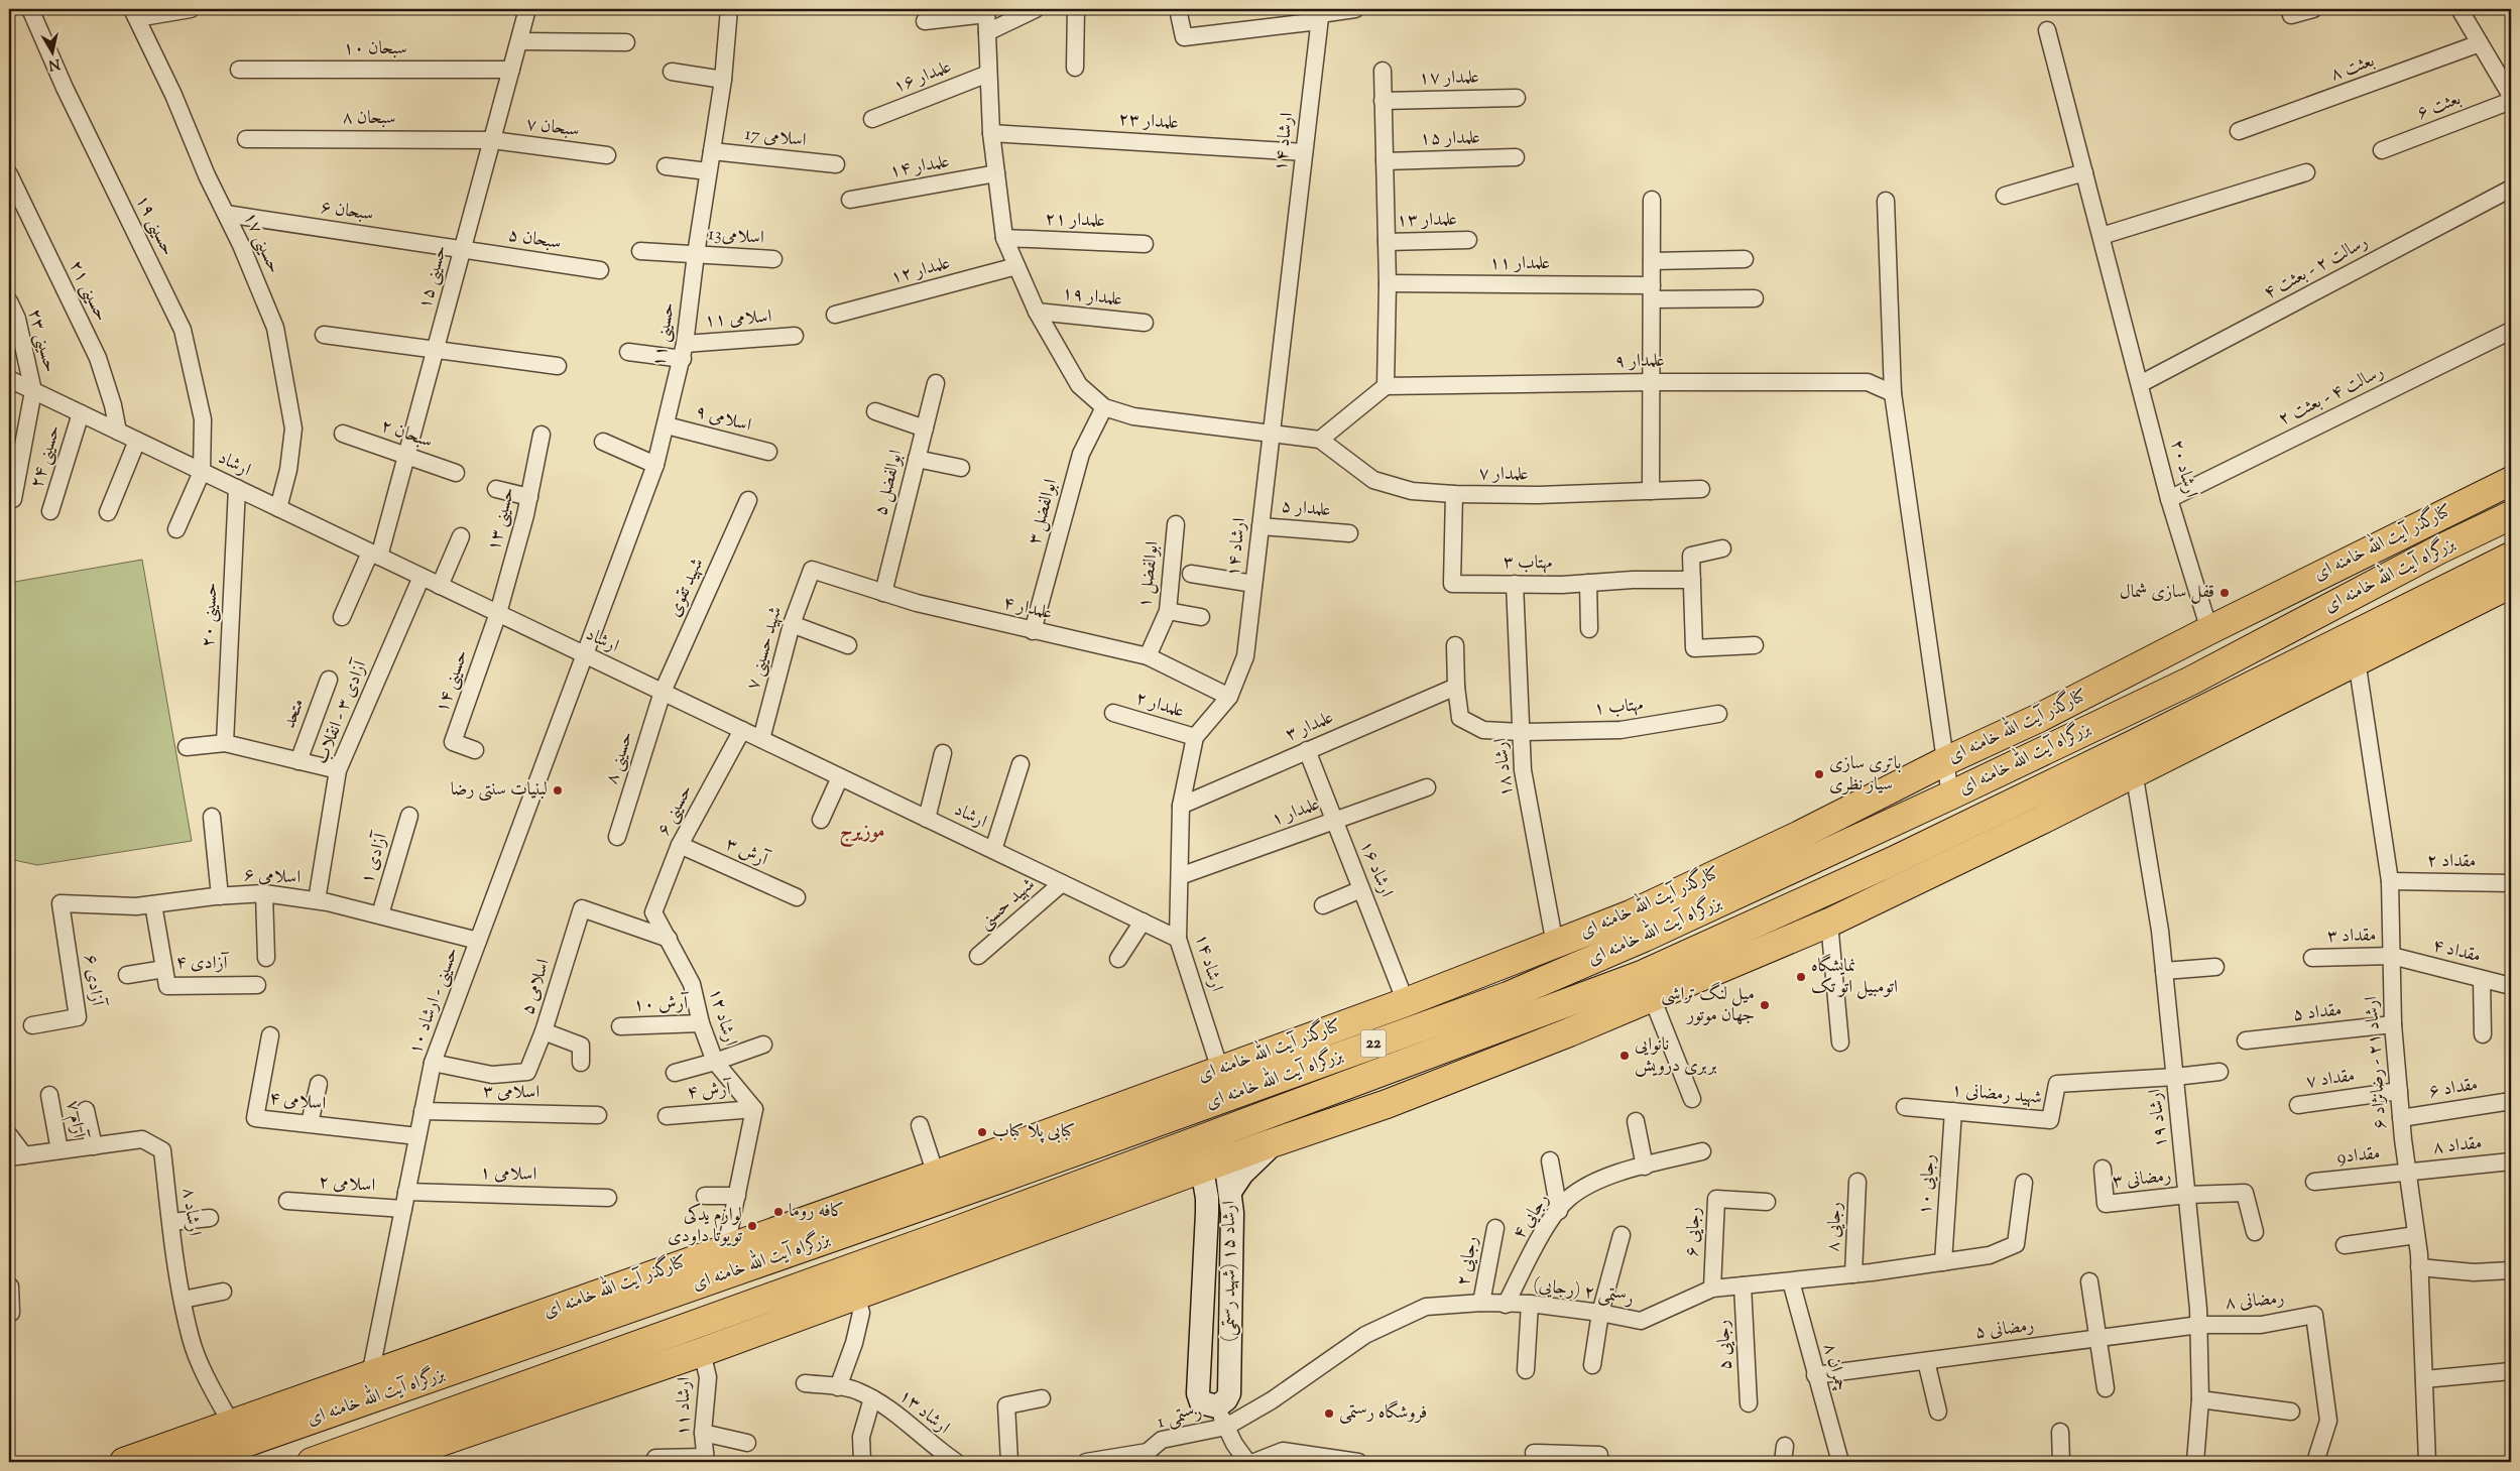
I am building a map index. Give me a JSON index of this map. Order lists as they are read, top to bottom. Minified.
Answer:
{"streets":{"highway":["کنارگذر آیت الله خامنه ای","بزرگراه آیت الله خامنه ای","22"],"main road":["ارشاد ۱۵ (شهید رستمی)"],"street":["سبحان ۱۰","بعثت ۸","علمدار ۱۶","علمدار ۱۷","بعثت ۶","سبحان ۸","علمدار ۲۳","سبحان ۷","اسلامی 17","علمدار ۱۵","ارشاد ۱۴","علمدار ۱۴","سبحان ۶","علمدار ۲۱","علمدار ۱۳","حسینی ۱۹","اسلامی13","سبحان ۵","حسینی ۱۷","علمدار ۱۱","رسالت ۲ - بعثت ۴","علمدار ۱۲","حسینی ۱۵","حسینی ۲۱","علمدار ۱۹","اسلامی ۱۱","حسینی ۱۱","حسینی ۲۳","علمدار ۹","رسالت ۴ - بعثت ۲","اسلامی ۹","سبحان ۲","حسینی ۲۴","ارشاد","ارشاد ۲۰","علمدار ۷","ابوالفضل ۵","علمدار ۵","ابوالفضل ۳","حسینی ۱۳","مهتاب ۳","ابوالفضل ۱","شهید تقوی","علمدار ۴","حسینی ۲۰","شهید حسینی ۷","حسینی ۱۴","علمدار ۲","مهتاب ۱","آزادی ۳ - انقلاب","متحد","علمدار ۳","حسینی ۸","ارشاد ۱۸","حسینی ۶","علمدار ۱","آرش ۳","آزادی ۱","مقداد ۲","ارشاد ۱۶","اسلامی ۶","شهید حسنی","مقداد ۳","مقداد ۴","آزادی ۴","آزادی ۶","اسلامی ۵","حسینی - ارشاد ۱۰","آرش ۱۰","مقداد ۵","ارشاد ۱۲","ارشاد ۲۱ - رضانژاد ۶","مقداد ۷","مقداد ۶","آرش ۴","اسلامی ۳","شهید رمضانی ۱","اسلامی ۴","ارشاد ۱۹","آرام ۷","مقداد ۸","مقداد9","اسلامی ۱","رمضانی ۳","اسلامی ۲","رجایی ۱۰","ارشاد ۸","رجایی ۴","رجایی ۸","رجایی ۶","رجایی ۲","رستمی ۲ (رجایی)","رمضانی ۸","رمضانی ۵","رجایی ۵","چمران ۸","ارشاد ۱۱","ارشاد ۱۳","رستمی 1"]},"crossings":[["سبحان ۱۰","حسینی ۱۵"],["سبحان ۸","سبحان ۷"],["سبحان ۸","حسینی ۱۵"],["علمدار ۲۳","ارشاد ۱۴"],["سبحان ۷","حسینی ۱۵"],["اسلامی 17","حسینی ۱۱"],["ارشاد ۱۴","ارشاد"],["ارشاد ۱۴","علمدار ۵"],["ارشاد ۱۴","کنارگذر آیت الله خامنه ای"],["ارشاد ۱۴","علمدار ۴"],["ارشاد ۱۴","علمدار ۲"],["ارشاد ۱۴","علمدار ۳"],["ارشاد ۱۴","علمدار ۱"],["سبحان ۶","سبحان ۵"],["سبحان ۶","حسینی ۱۷"],["سبحان ۶","حسینی ۱۵"],["حسینی ۱۹","ارشاد"],["اسلامی13","حسینی ۱۱"],["سبحان ۵","حسینی ۱۵"],["حسینی ۱۷","ارشاد"],["رسالت ۲ - بعثت ۴","ارشاد ۲۰"],["حسینی ۱۵","سبحان ۲"],["حسینی ۱۵","ارشاد"],["حسینی ۲۱","ارشاد"],["اسلامی ۱۱","حسینی ۱۱"],["حسینی ۱۱","اسلامی ۹"],["حسینی ۱۱","ارشاد"],["حسینی ۱۱","حسینی - ارشاد ۱۰"],["حسینی ۲۳","ارشاد"],["رسالت ۴ - بعثت ۲","ارشاد ۲۰"],["حسینی ۲۴","ارشاد"],["ارشاد","حسینی ۱۳"],["ارشاد","شهید تقوی"],["ارشاد","حسینی ۲۰"],["ارشاد","شهید حسینی ۷"],["ارشاد","حسینی ۱۴"],["ارشاد","آزادی ۳ - انقلاب"],["ارشاد","حسینی ۸"],["ارشاد","حسینی ۶"],["ارشاد","شهید حسنی"],["ارشاد","حسینی - ارشاد ۱۰"],["ارشاد ۲۰","کنارگذر آیت الله خامنه ای"],["علمدار ۷","مهتاب ۳"],["ابوالفضل ۵","علمدار ۴"],["ابوالفضل ۳","علمدار ۴"],["حسینی ۱۳","حسینی ۱۴"],["کنارگذر آیت الله خامنه ای","بزرگراه آیت الله خامنه ای"],["کنارگذر آیت الله خامنه ای","ارشاد ۱۸"],["کنارگذر آیت الله خامنه ای","ارشاد ۱۶"],["کنارگذر آیت الله خامنه ای","حسینی - ارشاد ۱۰"],["کنارگذر آیت الله خامنه ای","ارشاد ۸"],["مهتاب ۳","ارشاد ۱۸"],["ابوالفضل ۱","علمدار ۴"],["بزرگراه آیت الله خامنه ای","ارشاد ۲۱ - رضانژاد ۶"],["بزرگراه آیت الله خامنه ای","ارشاد ۱۵ (شهید رستمی)"],["شهید تقوی","حسینی ۸"],["علمدار ۴","شهید حسینی ۷"],["مهتاب ۱","علمدار ۳"],["مهتاب ۱","ارشاد ۱۸"],["آزادی ۳ - انقلاب","اسلامی ۶"],["علمدار ۳","ارشاد ۱۶"],["حسینی ۶","آرش ۳"],["حسینی ۶","ارشاد ۱۲"],["علمدار ۱","ارشاد ۱۶"],["آزادی ۱","اسلامی ۶"],["مقداد ۲","ارشاد ۲۱ - رضانژاد ۶"],["اسلامی ۶","آزادی ۴"],["اسلامی ۶","آزادی ۶"],["اسلامی ۶","حسینی - ارشاد ۱۰"],["مقداد ۳","مقداد ۴"],["مقداد ۳","ارشاد ۲۱ - رضانژاد ۶"],["مقداد ۴","ارشاد ۲۱ - رضانژاد ۶"],["اسلامی ۵","حسینی - ارشاد ۱۰"],["اسلامی ۵","ارشاد ۱۲"],["حسینی - ارشاد ۱۰","اسلامی ۳"],["حسینی - ارشاد ۱۰","اسلامی ۴"],["حسینی - ارشاد ۱۰","اسلامی ۱"],["حسینی - ارشاد ۱۰","اسلامی ۲"],["آرش ۱۰","ارشاد ۱۲"],["مقداد ۵","ارشاد ۲۱ - رضانژاد ۶"],["ارشاد ۱۲","آرش ۴"],["ارشاد ۲۱ - رضانژاد ۶","مقداد ۷"],["ارشاد ۲۱ - رضانژاد ۶","مقداد ۶"],["ارشاد ۲۱ - رضانژاد ۶","مقداد ۸"],["ارشاد ۲۱ - رضانژاد ۶","مقداد9"],["شهید رمضانی ۱","ارشاد ۱۹"],["شهید رمضانی ۱","رجایی ۱۰"],["ارشاد ۱۹","رمضانی ۳"],["ارشاد ۱۹","رمضانی ۸"],["ارشاد ۱۹","رمضانی ۵"],["آرام ۷","ارشاد ۸"],["مقداد ۸","مقداد9"],["رجایی ۱۰","رستمی ۲ (رجایی)"],["رجایی ۴","رستمی ۲ (رجایی)"],["رجایی ۸","رستمی ۲ (رجایی)"],["رجایی ۶","رستمی ۲ (رجایی)"],["رجایی ۲","رستمی ۲ (رجایی)"],["ارشاد ۱۵ (شهید رستمی)","رستمی ۲ (رجایی)"],["ارشاد ۱۵ (شهید رستمی)","رستمی 1"],["رستمی ۲ (رجایی)","رجایی ۵"],["رستمی ۲ (رجایی)","چمران ۸"],["رستمی ۲ (رجایی)","رستمی 1"],["رمضانی ۸","رمضانی ۵"],["رمضانی ۵","چمران ۸"]],"districts":["موزیرج"],"places":["قفل سازی شمال","باتری سازی سیار نظری","لبنیات سنتی رضا","نمایشگاه اتومبیل اتو تک","میل لنگ تراشی جهان موتور","نانوایی بربری درویش","کبابی پلا کباب","کافه روما","لوازم یدکی تویوتا داودی","فروشگاه رستمی"],"north":"bottom"}
